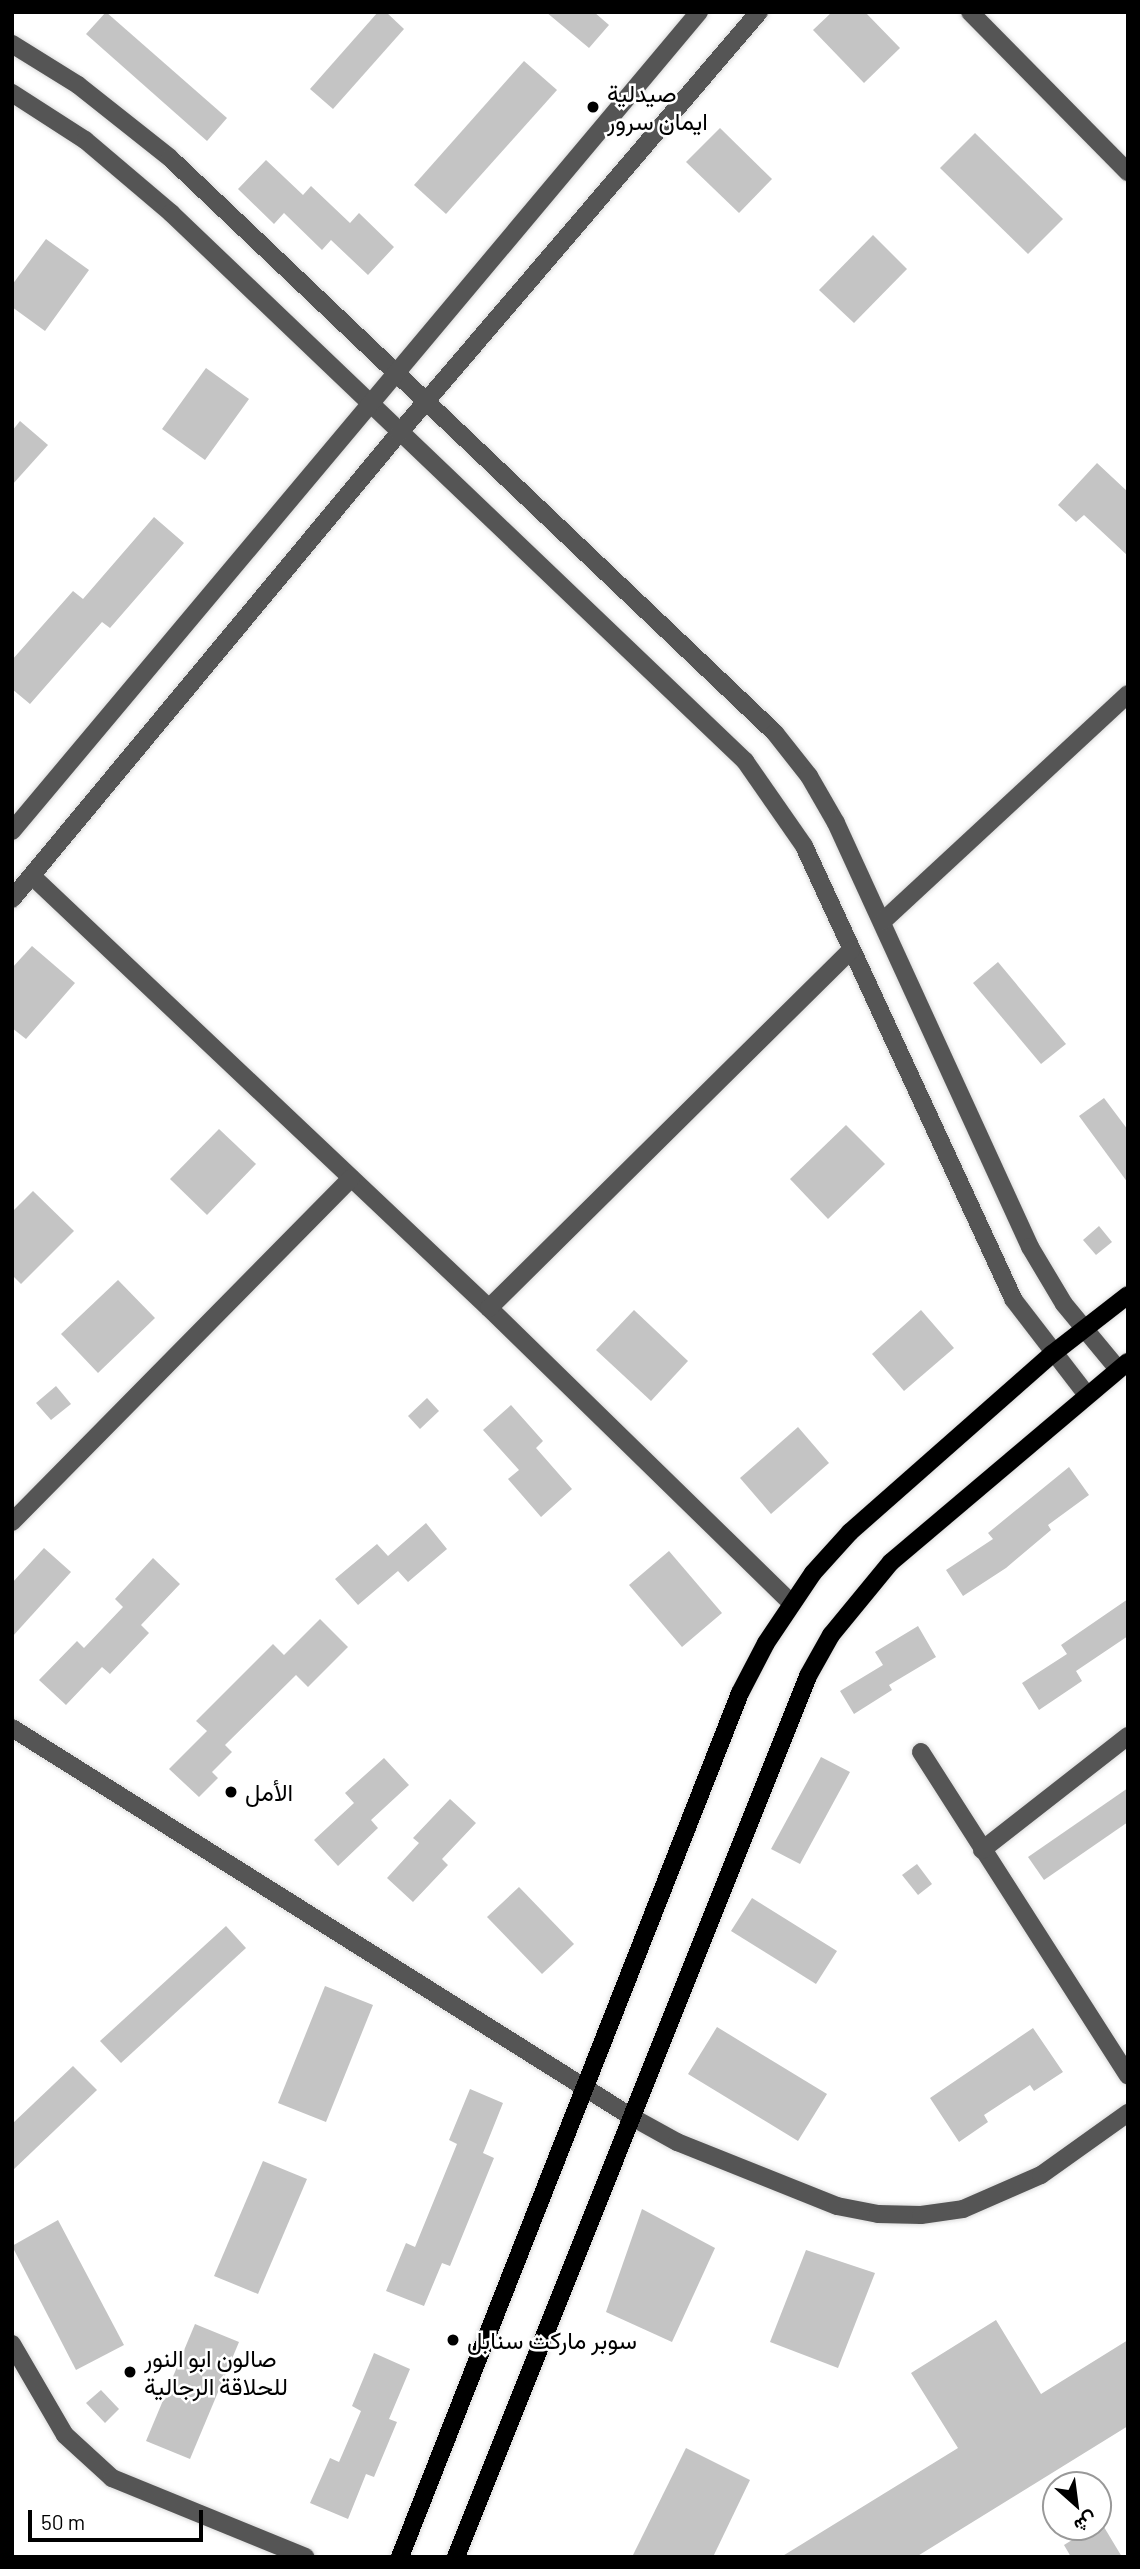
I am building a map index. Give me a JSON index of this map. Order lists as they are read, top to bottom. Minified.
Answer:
{"places":["صيدلية ايمان سرور","الأمل","سوبر ماركت سنابل","صالون ابو النور للحلاقة الرجالية"],"scale_bar":"50 m","north":"bottom right"}
